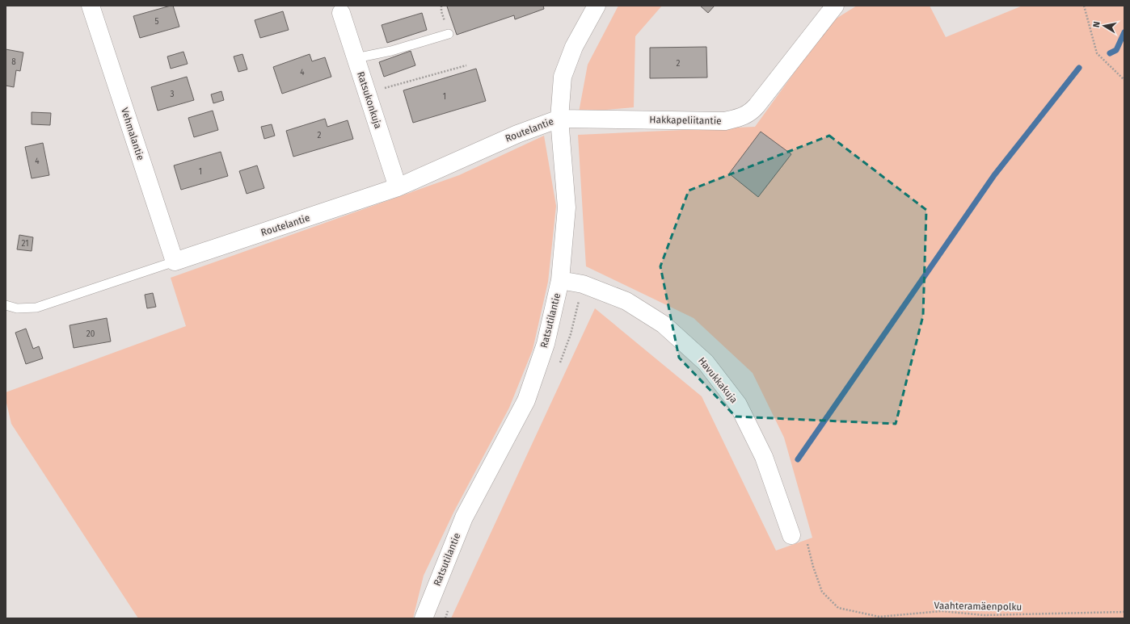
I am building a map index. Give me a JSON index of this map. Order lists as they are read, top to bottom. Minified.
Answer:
{"streets":{"street":["Ratsukonkuja","Hakkapeliitantie","Routelantie","Vehmalantie","Ratsutilantie","Havukkakuja"],"path":["Vaahteramäenpolku"]},"crossings":[["Ratsukonkuja","Routelantie"],["Hakkapeliitantie","Routelantie"],["Hakkapeliitantie","Ratsutilantie"],["Routelantie","Vehmalantie"],["Routelantie","Ratsutilantie"],["Ratsutilantie","Havukkakuja"]],"house_numbers":["5","8","2","4","3","1","2","4","1","21","20"],"north":"left"}
